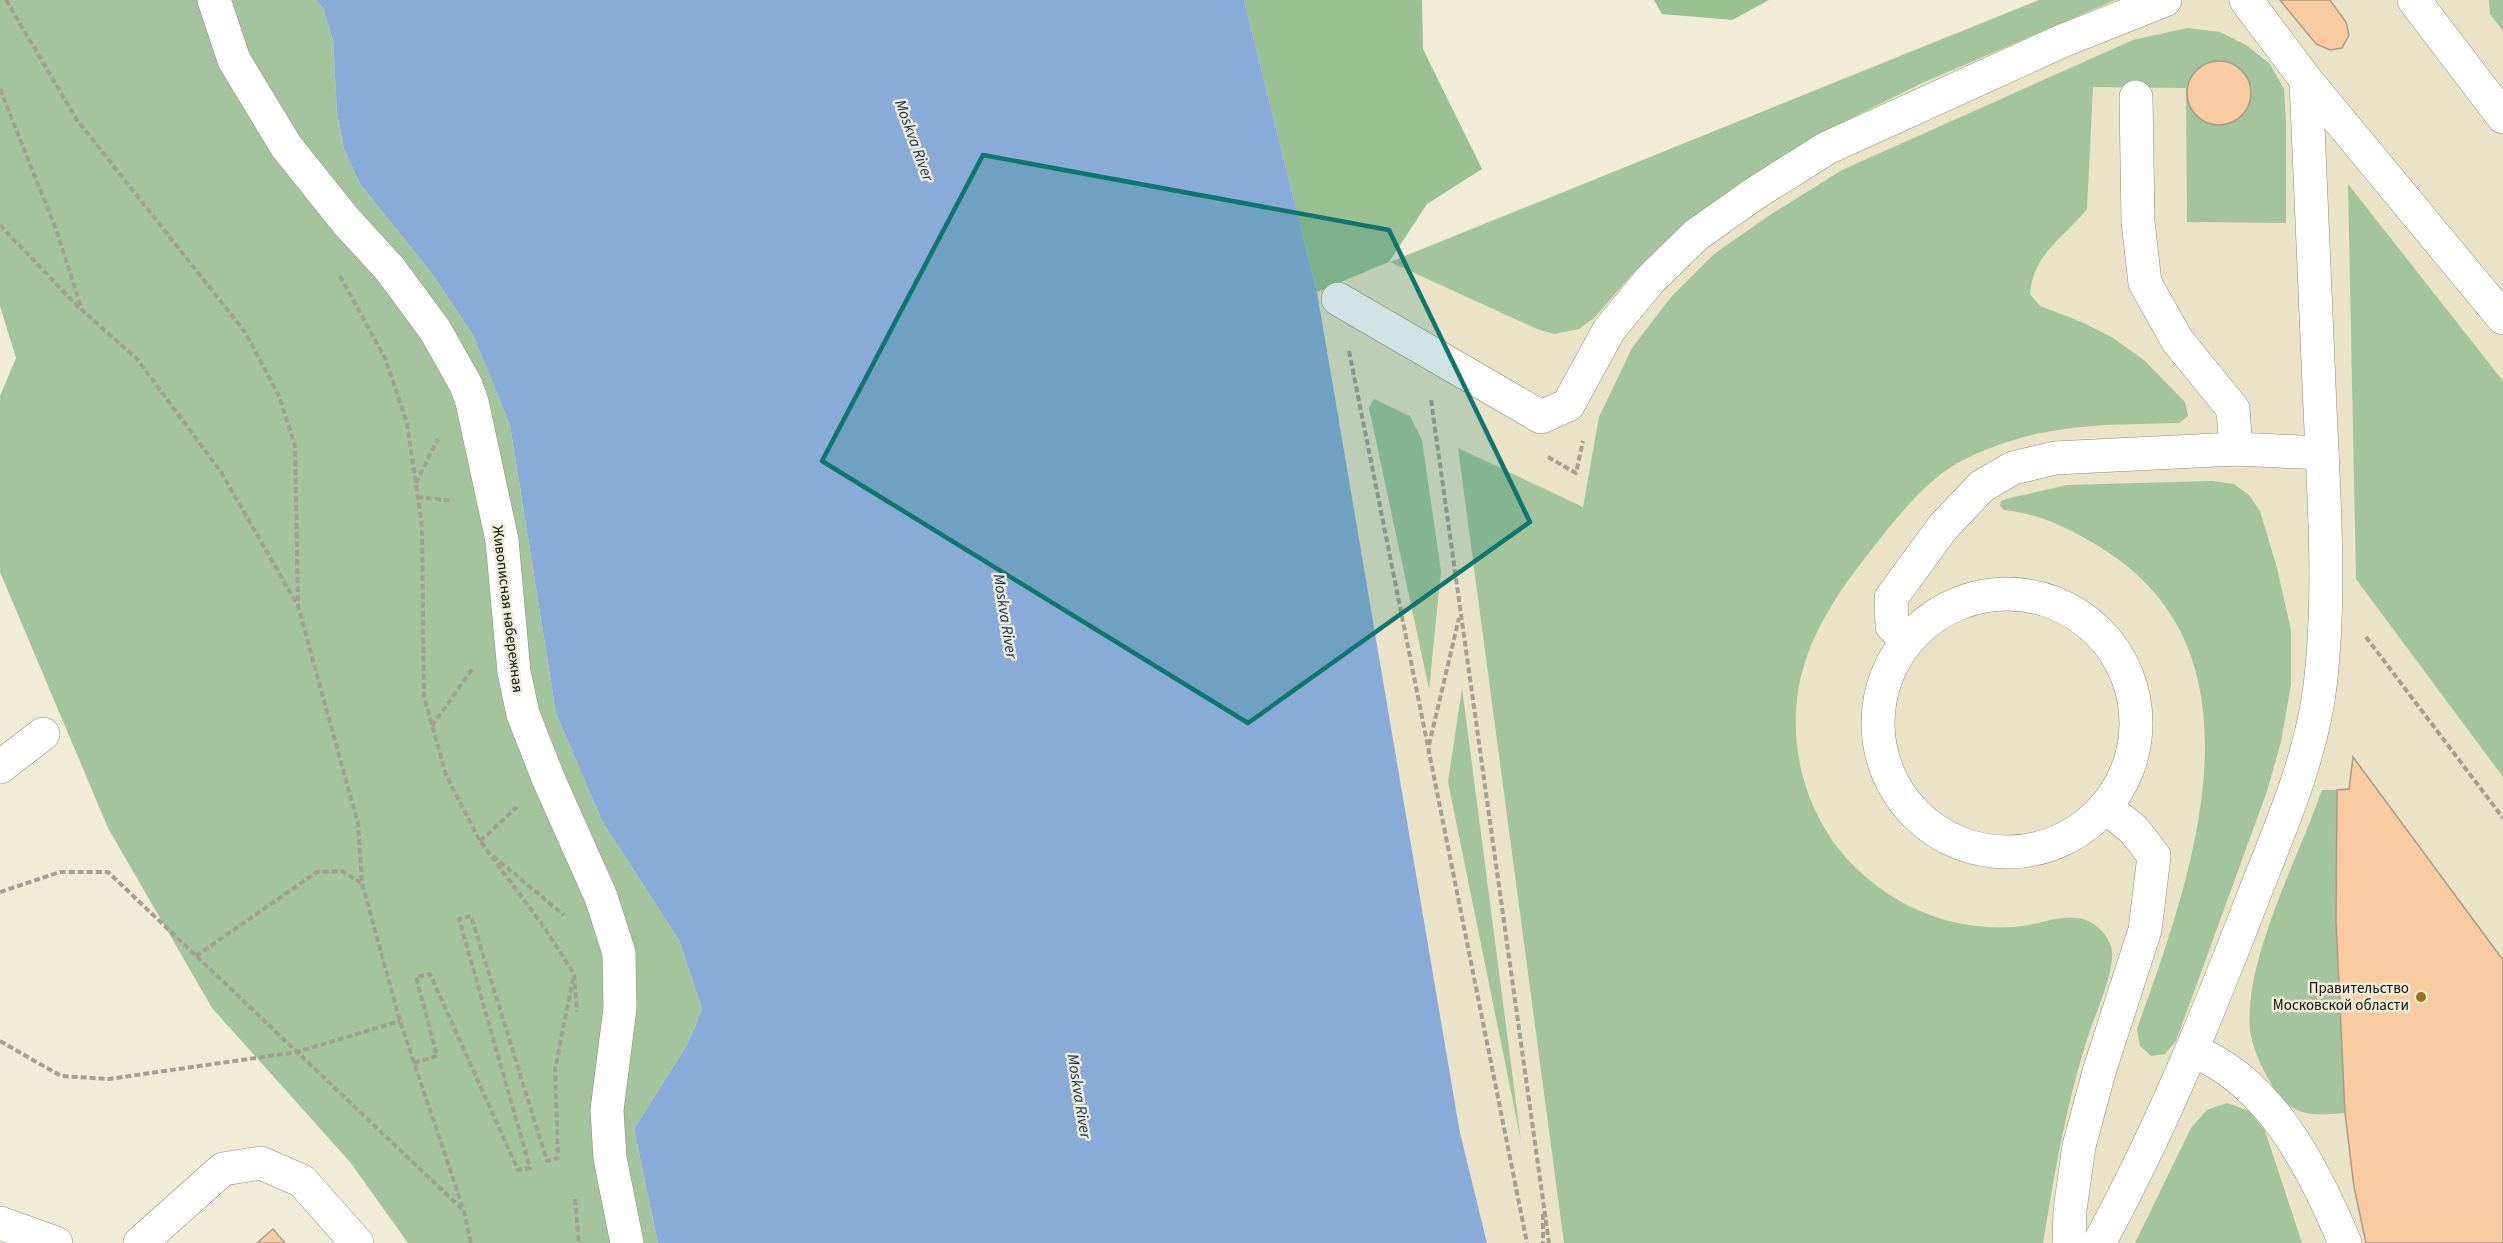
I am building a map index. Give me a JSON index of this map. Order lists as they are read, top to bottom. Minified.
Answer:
{"streets":{"street":["Живописная набережная"]},"water":["Moskva River"],"places":["Правительство Московской области"]}
